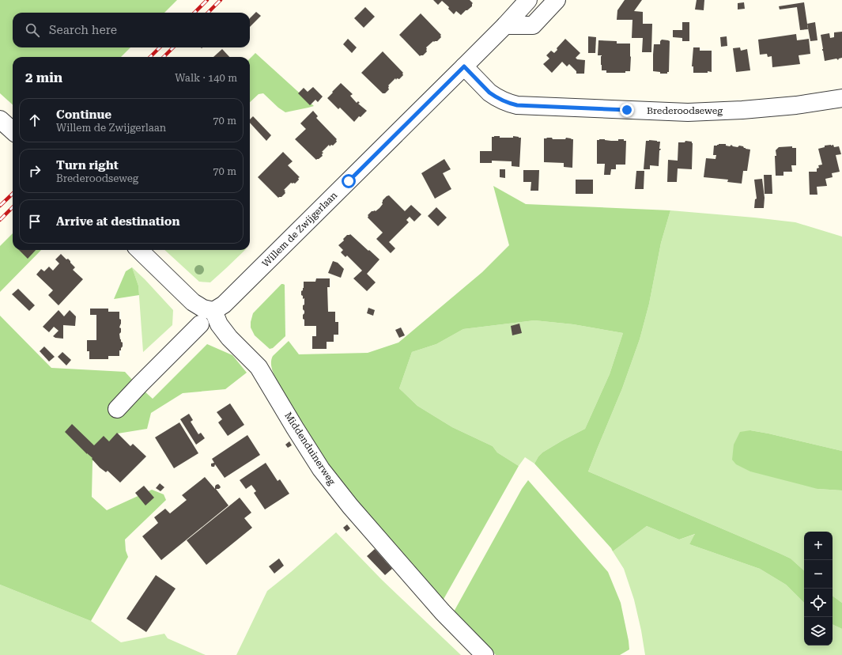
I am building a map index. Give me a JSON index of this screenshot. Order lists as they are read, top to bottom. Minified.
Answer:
{"streets":{"street":["Brederoodseweg","Willem de Zwijgerlaan","Middenduinerweg"]},"crossings":[["Brederoodseweg","Willem de Zwijgerlaan"],["Willem de Zwijgerlaan","Middenduinerweg"]],"page":{"search":"Search here","heading":["2 min","Walk · 140 m"],"list":[["Continue","Willem de Zwijgerlaan","70 m"],["Turn right","Brederoodseweg","70 m"],"Arrive at destination"],"map_buttons":["+","−"]}}
